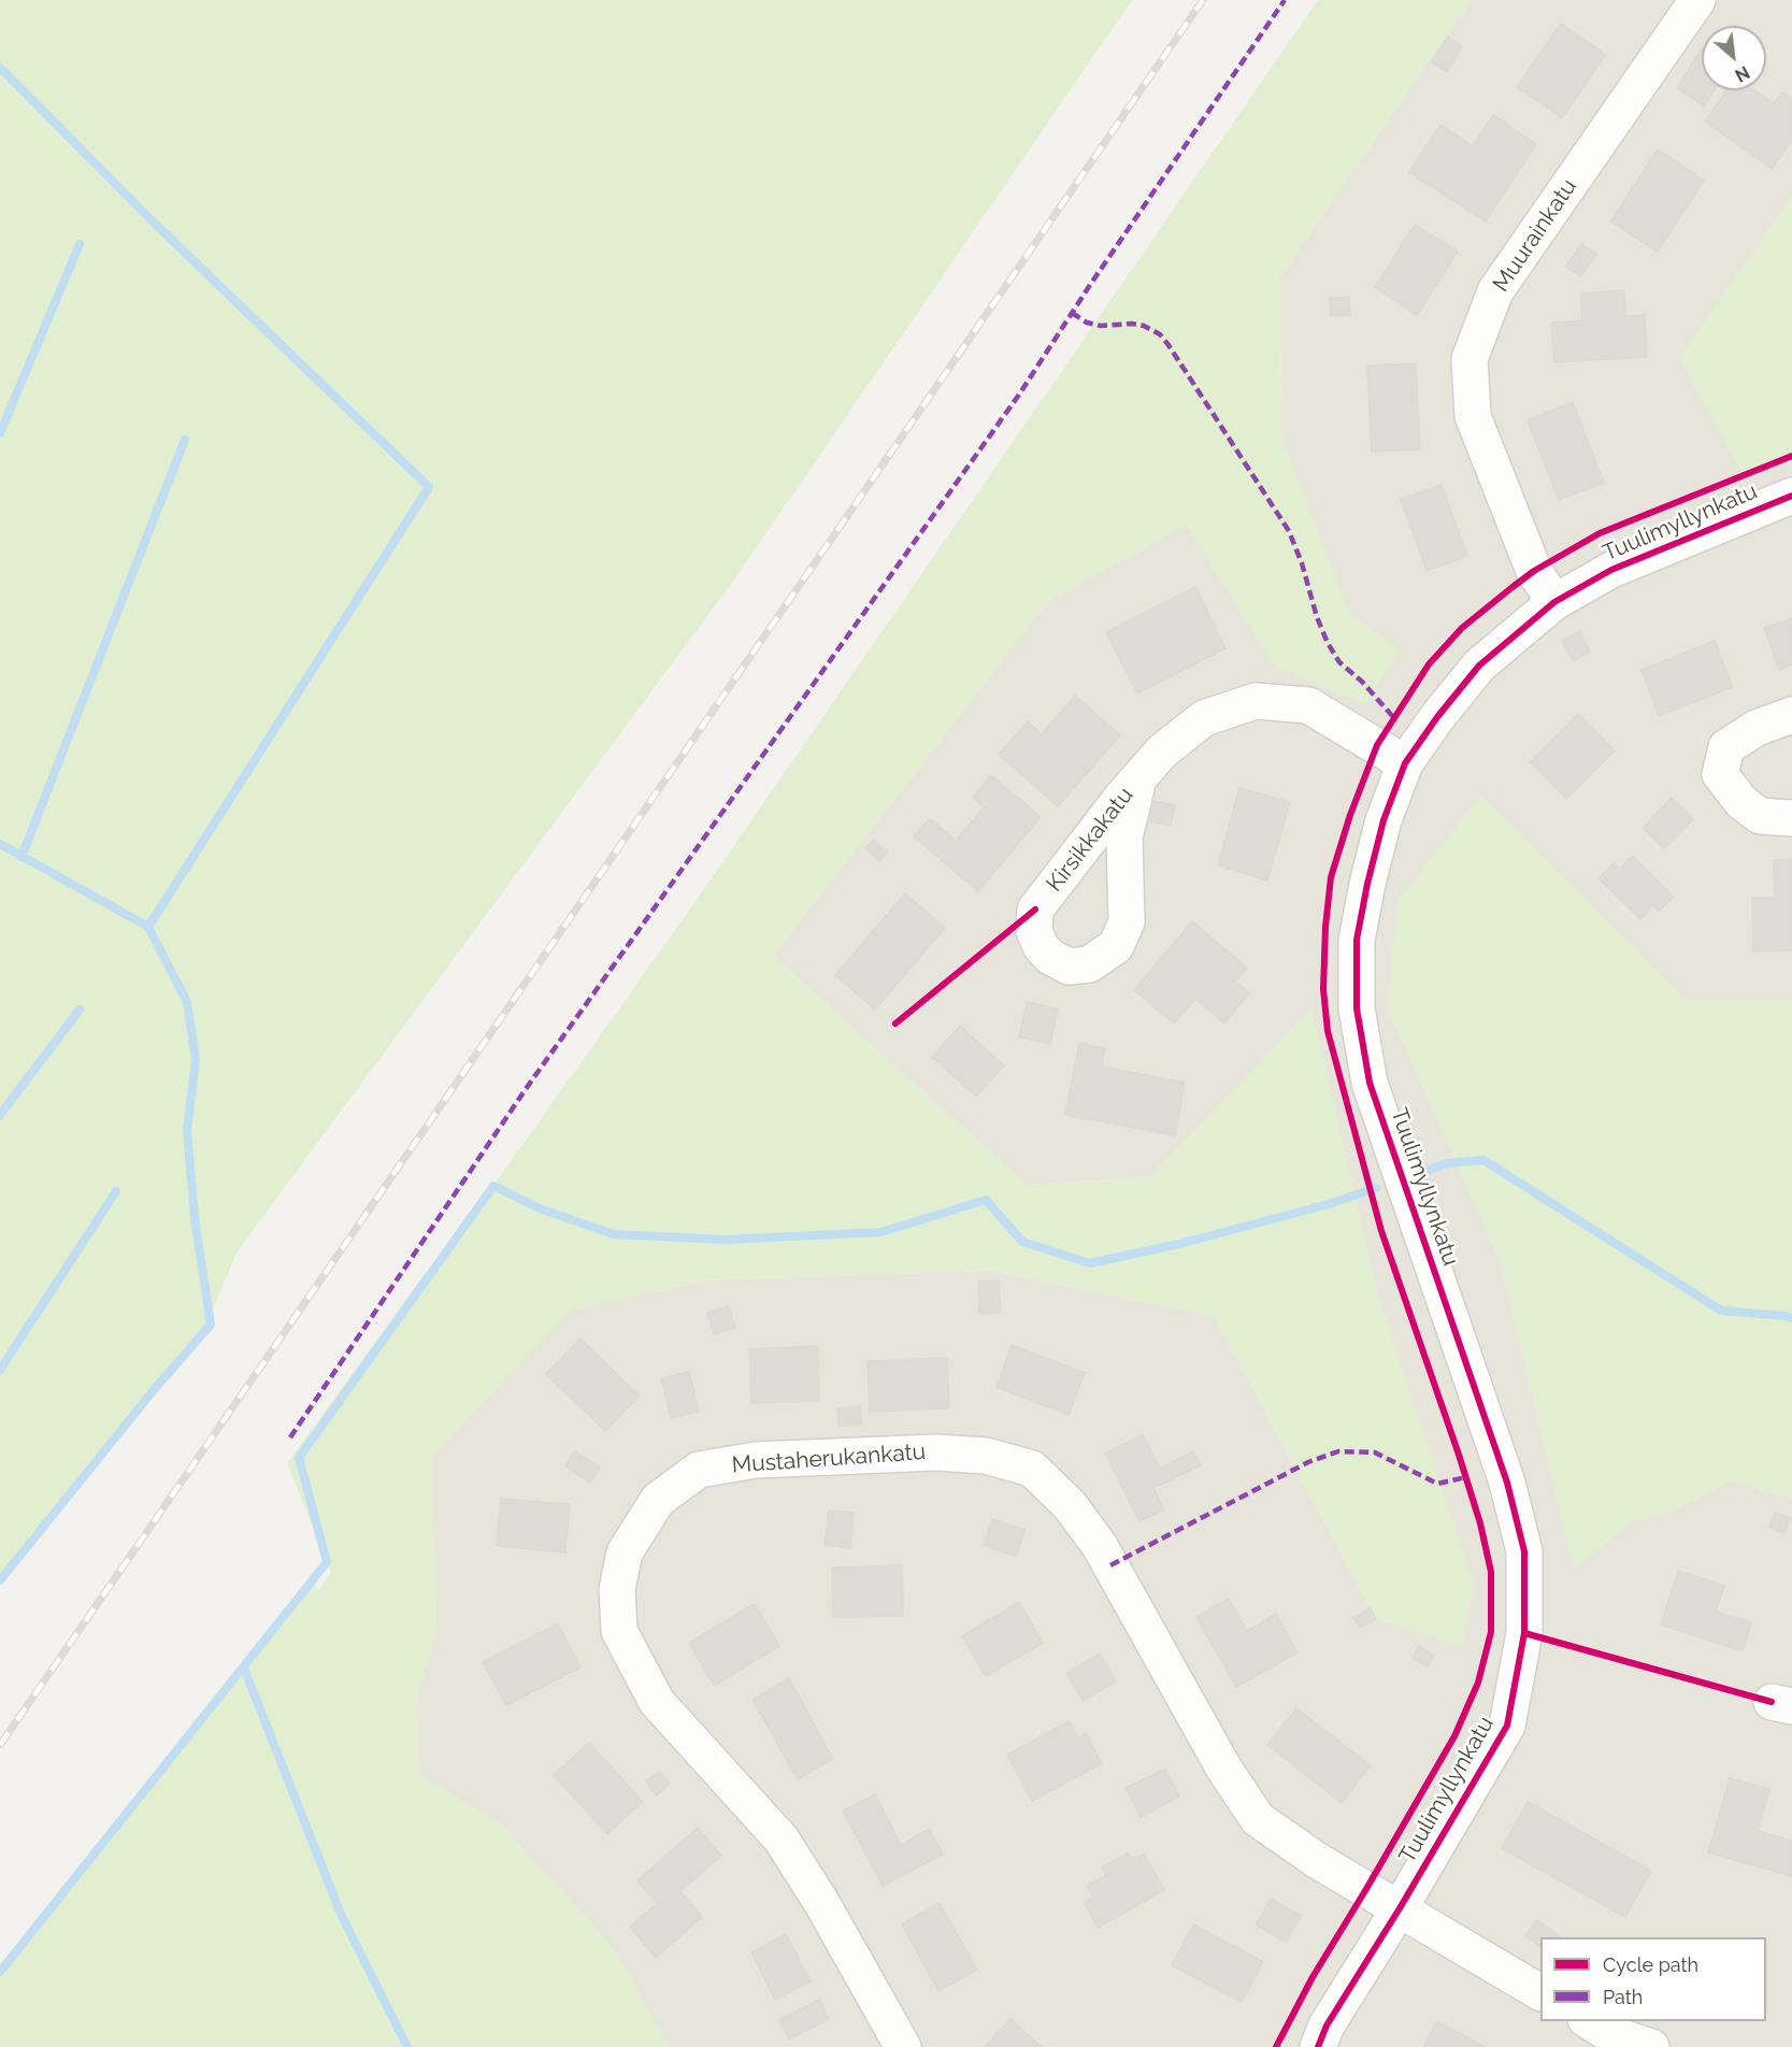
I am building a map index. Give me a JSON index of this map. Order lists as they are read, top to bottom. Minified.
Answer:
{"streets":{"street":["Muurainkatu","Tuulimyllynkatu","Kirsikkakatu","Mustaherukankatu"]},"crossings":[["Muurainkatu","Tuulimyllynkatu"],["Tuulimyllynkatu","Kirsikkakatu"],["Tuulimyllynkatu","Mustaherukankatu"]],"legend":["Cycle path","Path"],"north":"bottom right"}
